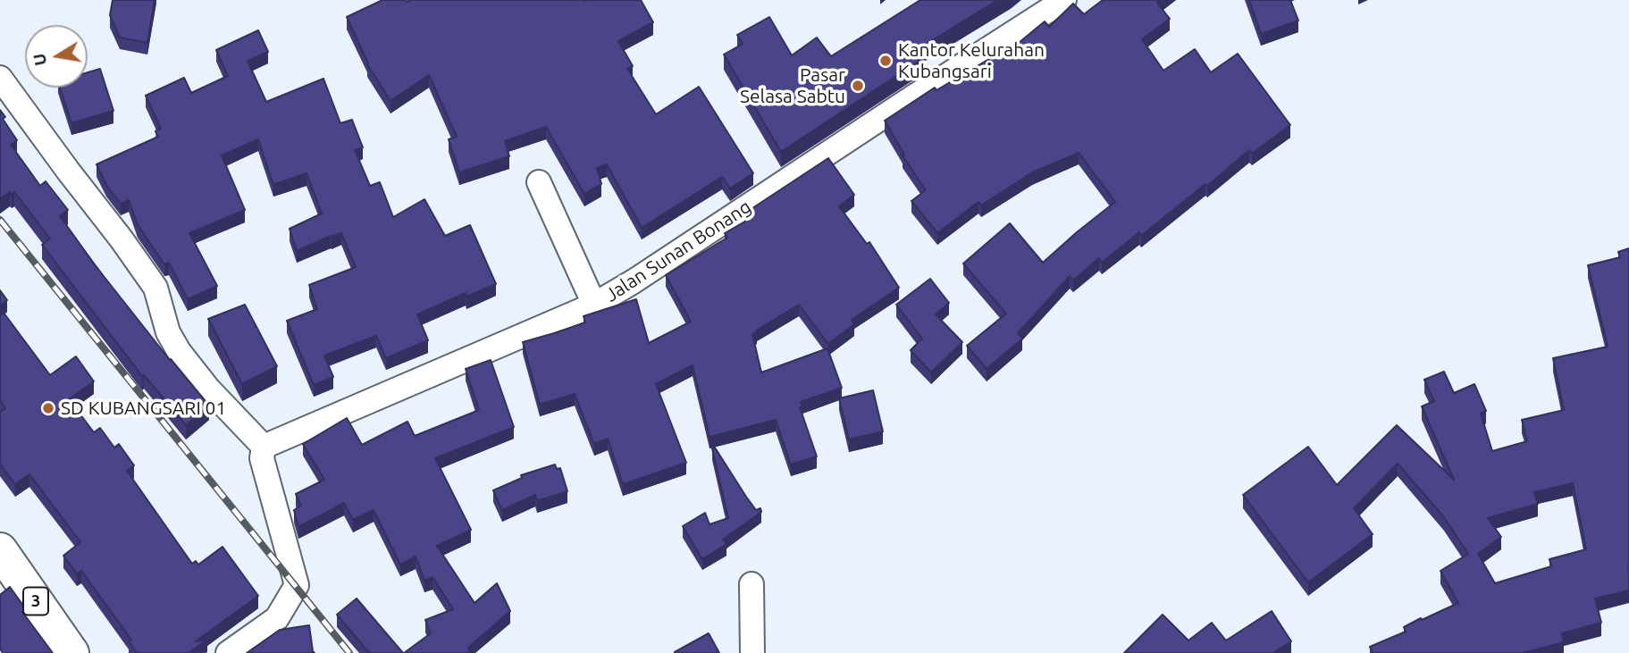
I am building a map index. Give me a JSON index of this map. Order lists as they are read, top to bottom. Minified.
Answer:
{"streets":{"highway":["3"],"street":["Jalan Sunan Bonang"]},"places":["Kantor Kelurahan Kubangsari","Pasar Selasa Sabtu","SD KUBANGSARI 01"],"north":"left"}
